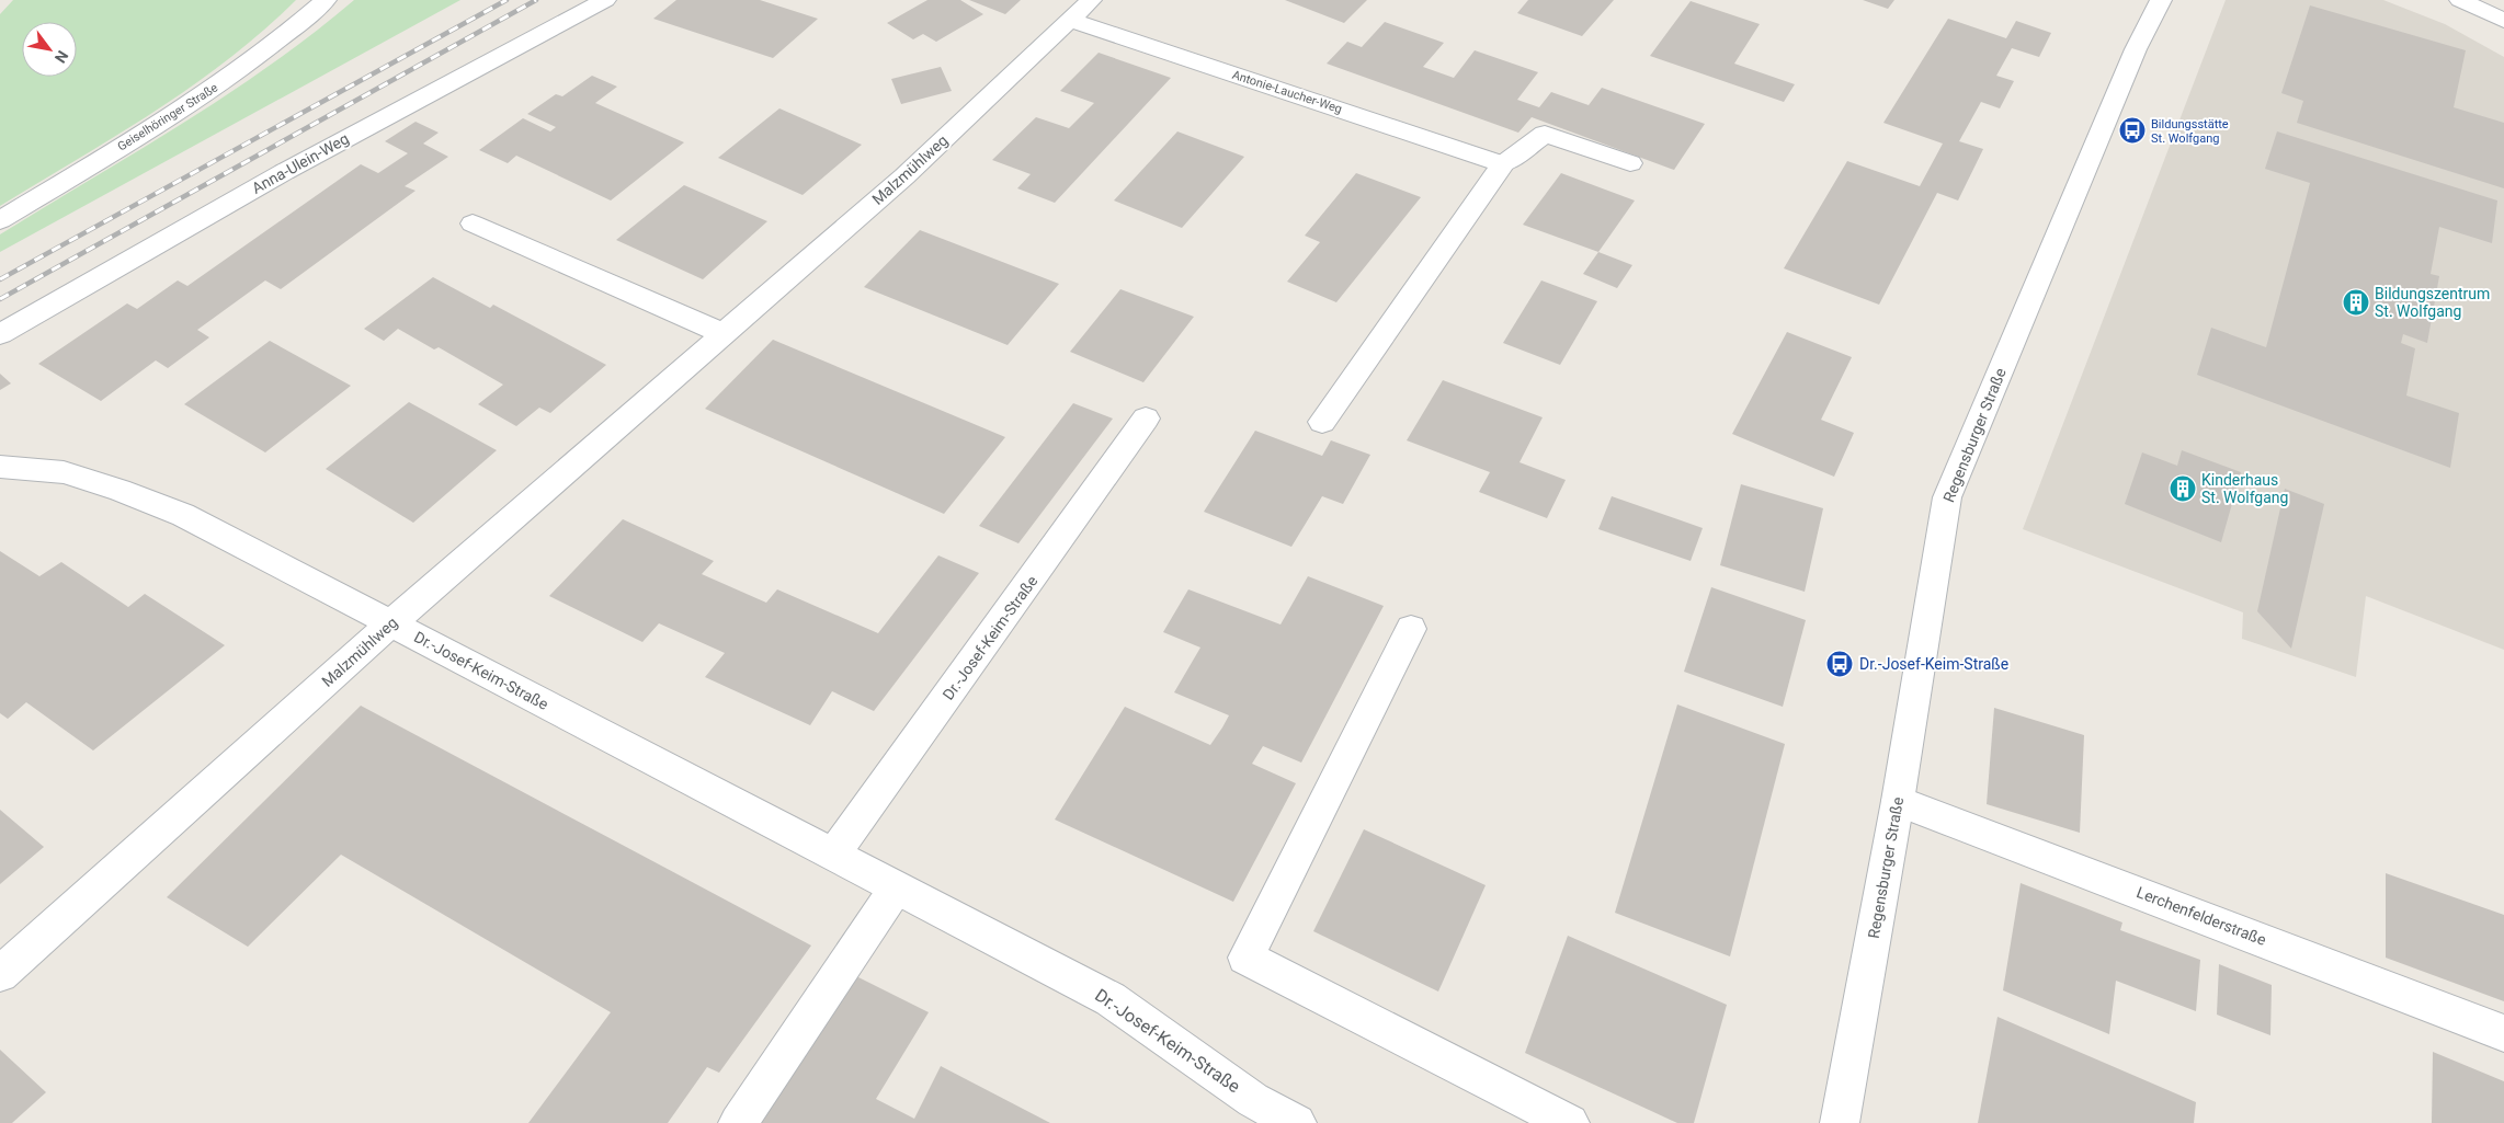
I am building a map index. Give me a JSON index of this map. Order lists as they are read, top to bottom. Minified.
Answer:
{"streets":{"street":["Antonie-Laucher-Weg","Geiselhöringer Straße","Anna-Ulein-Weg","Malzmühlweg","Regensburger Straße","Dr.-Josef-Keim-Straße","Lerchenfelderstraße"]},"crossings":[["Antonie-Laucher-Weg","Malzmühlweg"],["Malzmühlweg","Dr.-Josef-Keim-Straße"],["Regensburger Straße","Lerchenfelderstraße"]],"places":{"bus stop":["Bildungsstätte St. Wolfgang","Dr.-Josef-Keim-Straße"],"building":["Bildungszentrum St. Wolfgang","Kinderhaus St. Wolfgang"]},"north":"bottom right"}
